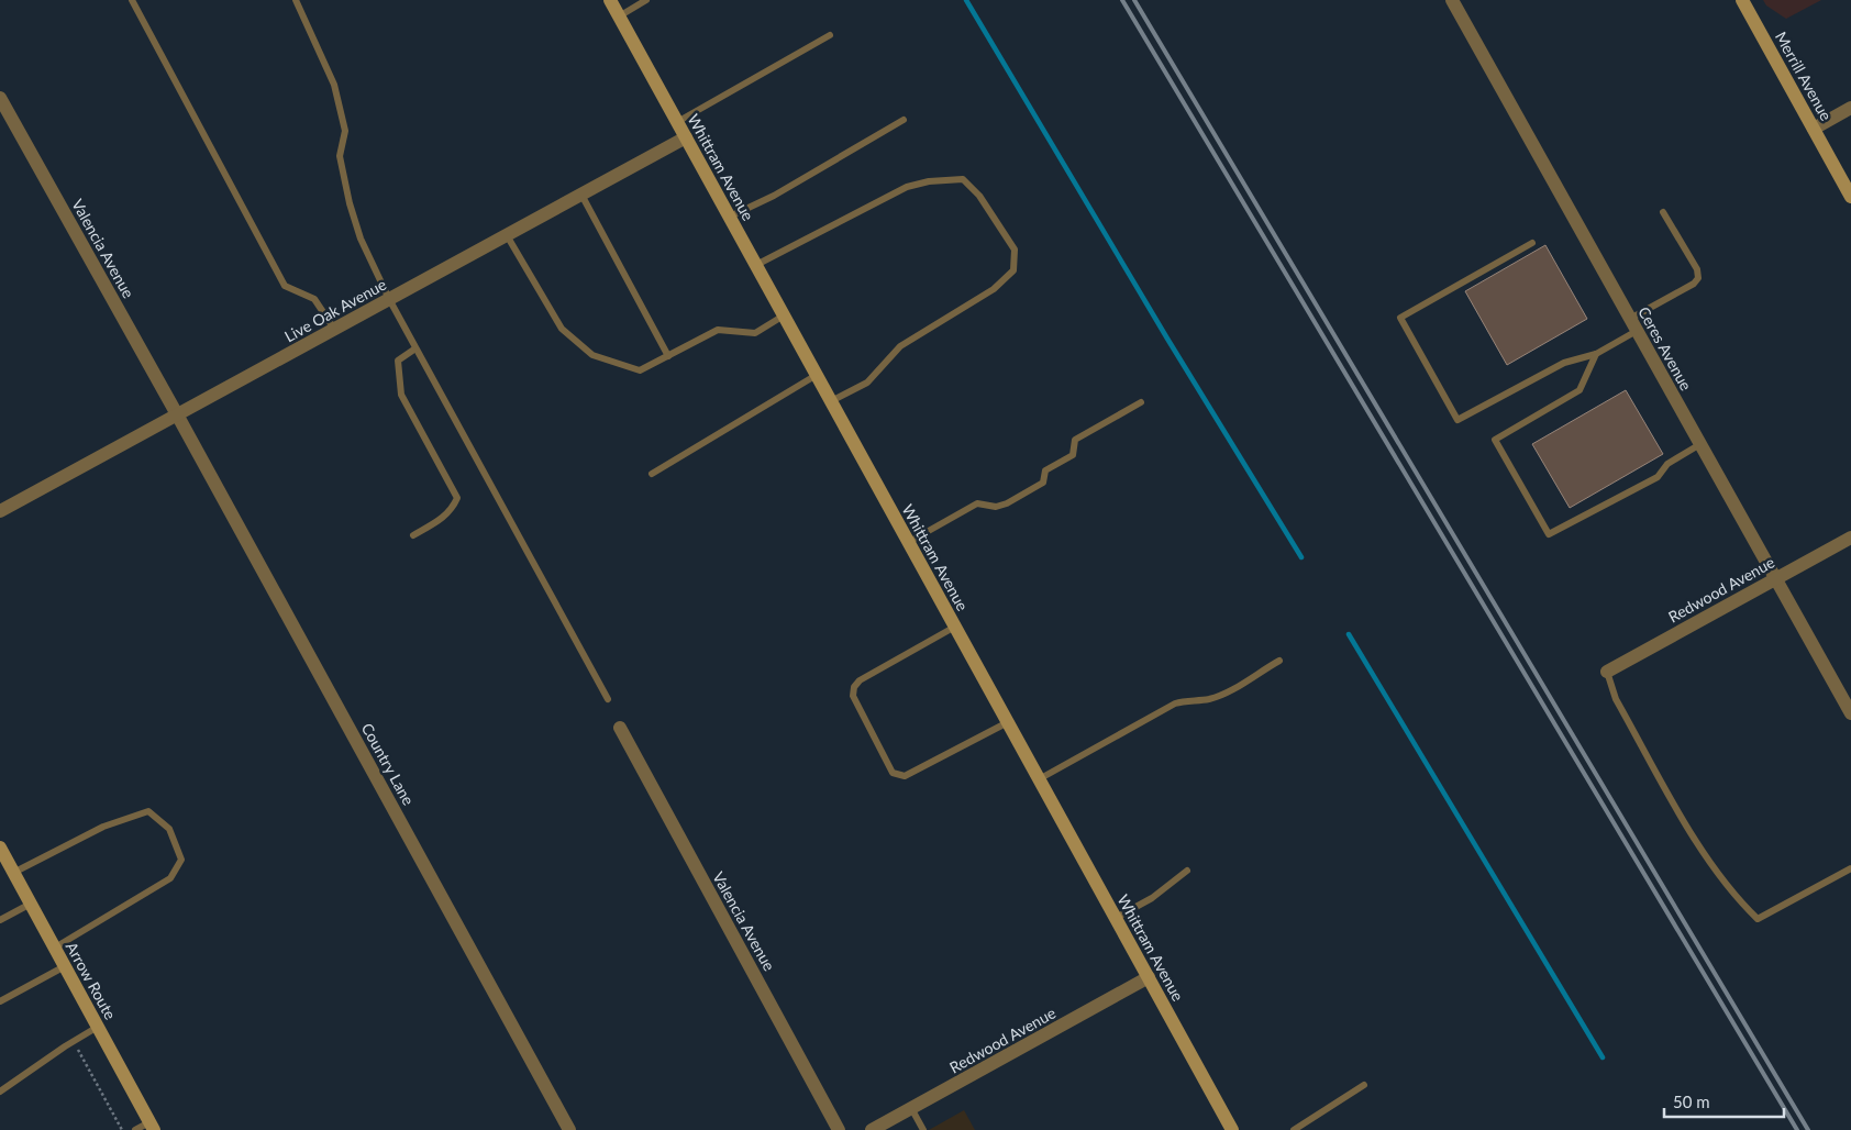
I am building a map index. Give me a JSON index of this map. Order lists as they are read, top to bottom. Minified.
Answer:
{"streets":{"street":["Merrill Avenue","Whittram Avenue","Valencia Avenue","Live Oak Avenue","Ceres Avenue","Redwood Avenue","Country Lane","Arrow Route"]},"crossings":[["Whittram Avenue","Live Oak Avenue"],["Whittram Avenue","Redwood Avenue"],["Valencia Avenue","Live Oak Avenue"],["Valencia Avenue","Country Lane"],["Live Oak Avenue","Country Lane"],["Ceres Avenue","Redwood Avenue"]],"scale_bar":"50 m"}
